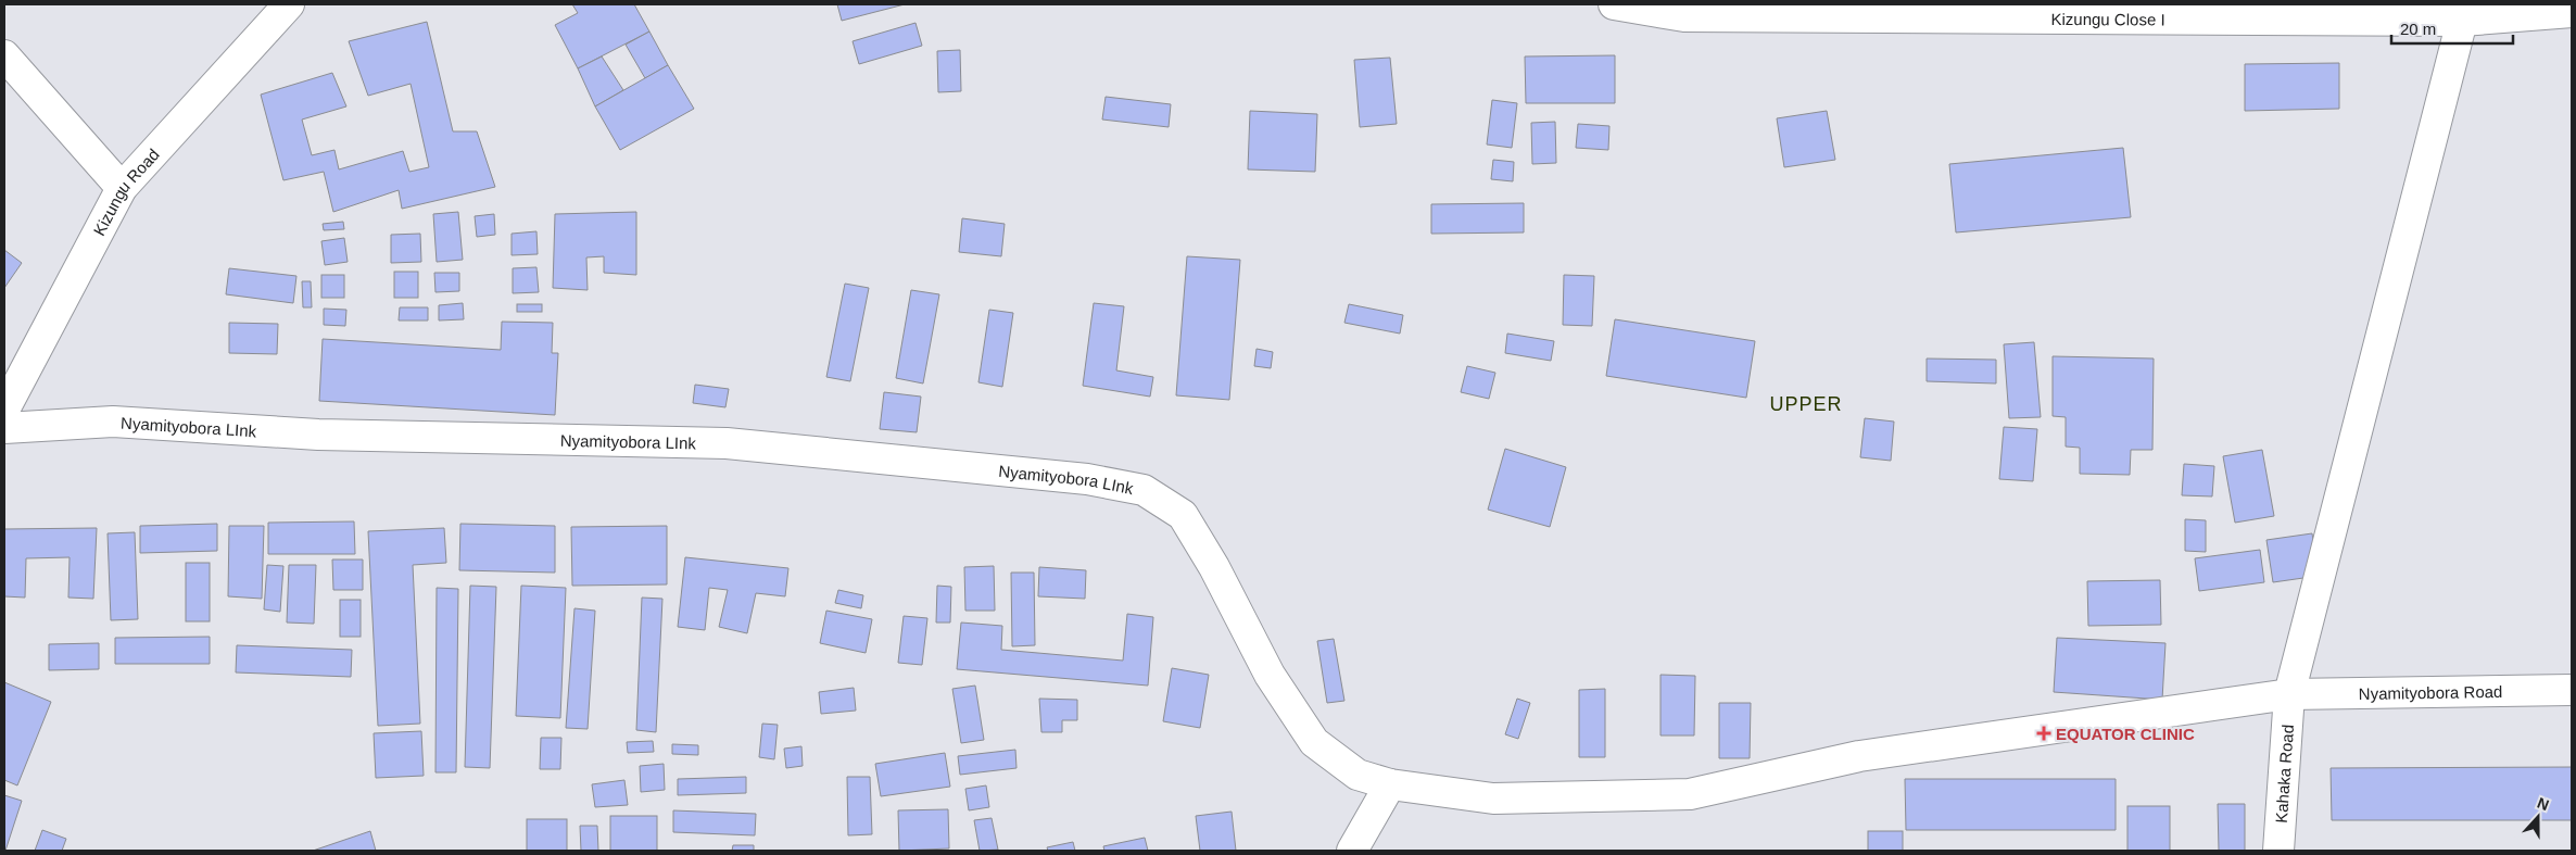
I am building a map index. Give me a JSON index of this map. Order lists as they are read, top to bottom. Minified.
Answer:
{"streets":{"street":["Kizungu Close I","Kizungu Road","Nyamityobora LInk","Nyamityobora Road","Kahaka Road"]},"crossings":[["Kizungu Close I","Kahaka Road"],["Nyamityobora LInk","Nyamityobora Road"],["Nyamityobora Road","Kahaka Road"]],"districts":["UPPER"],"places":{"health":["EQUATOR CLINIC"]},"scale_bar":"20 m","north":"top"}
